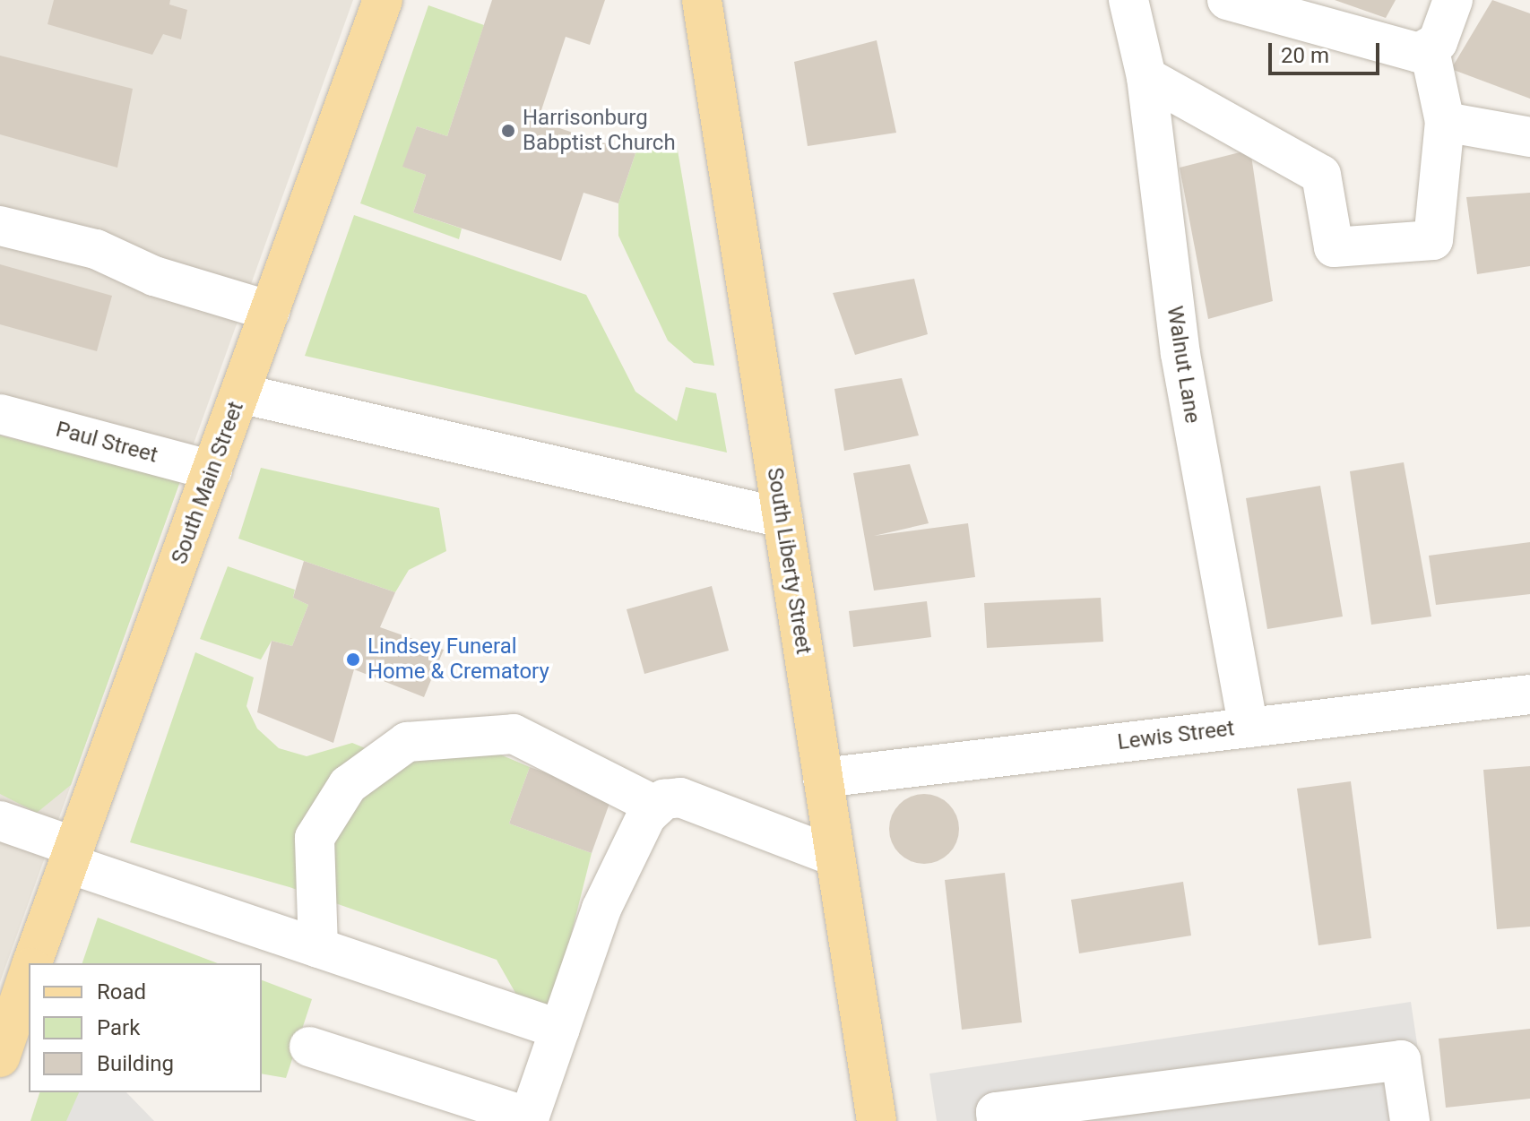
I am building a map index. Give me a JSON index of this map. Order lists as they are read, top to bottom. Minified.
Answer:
{"streets":{"main road":["South Main Street","South Liberty Street"],"street":["Walnut Lane","Paul Street","Lewis Street"]},"crossings":[["Walnut Lane","Lewis Street"],["Paul Street","South Main Street"],["South Liberty Street","Lewis Street"]],"places":["Harrisonburg Babptist Church","Lindsey Funeral Home & Crematory"],"legend":["Road","Park","Building"],"scale_bar":"20 m"}
